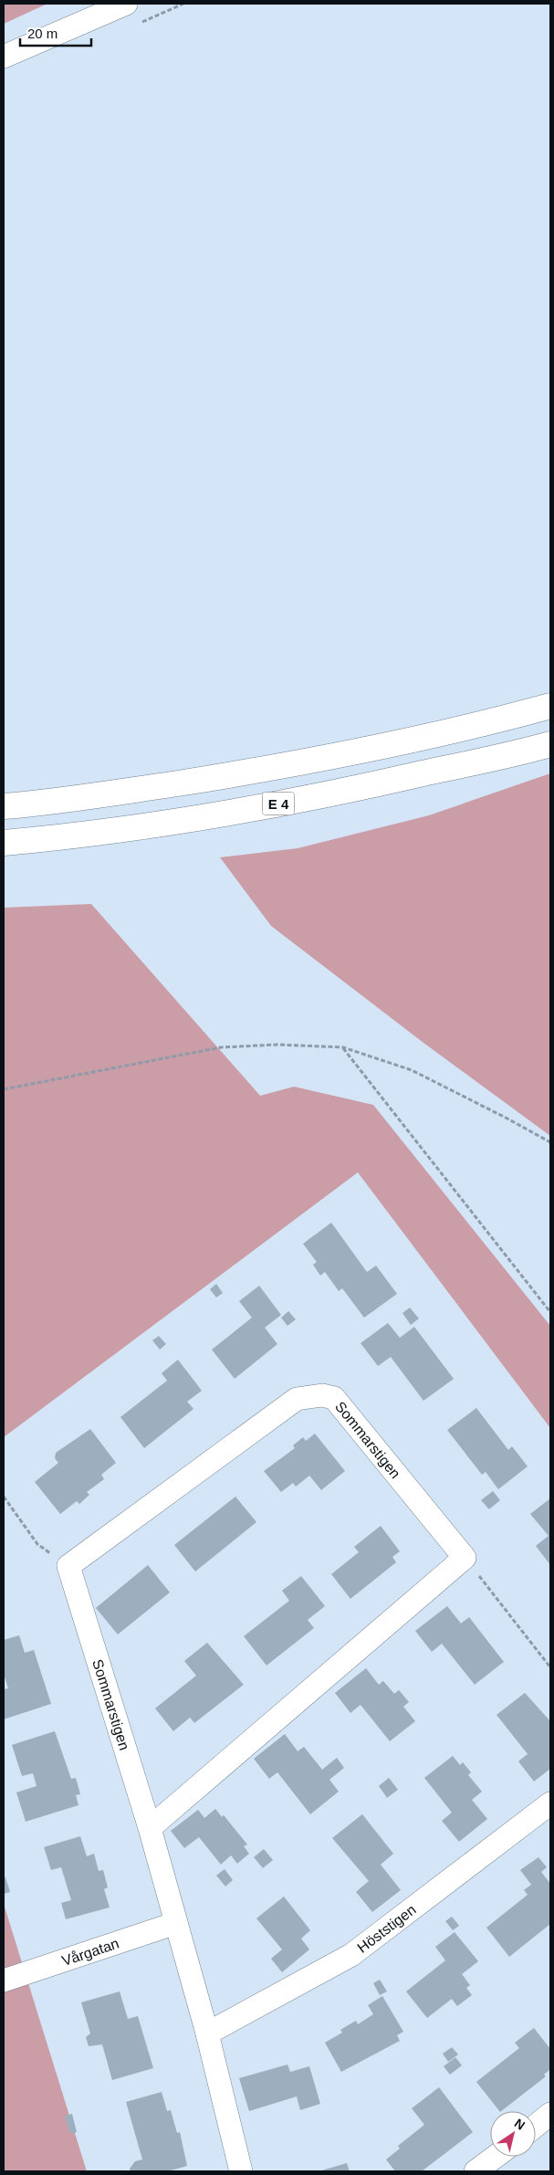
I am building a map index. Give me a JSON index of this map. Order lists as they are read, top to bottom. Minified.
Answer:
{"streets":{"highway":["E 4"],"street":["Sommarstigen","Höststigen","Vårgatan"]},"crossings":[["Sommarstigen","Vårgatan"]],"scale_bar":"20 m","north":"top right"}
